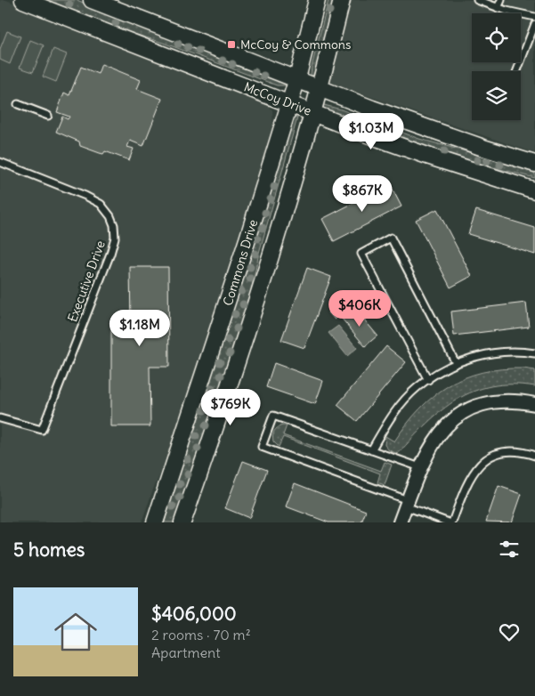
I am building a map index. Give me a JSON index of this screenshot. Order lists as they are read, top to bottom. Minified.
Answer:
{"streets":{"street":["McCoy Drive","Commons Drive"],"lane":["Executive Drive"]},"crossings":[["McCoy Drive","Commons Drive"]],"places":{"transit":["McCoy & Commons"]},"page":{"price":["$1.03M","$867K","$406K","$1.18M","$769K"],"heading":"5 homes","list":[{"name":"$406,000","note":"2 rooms · 70 m² · Apartment"}]}}
